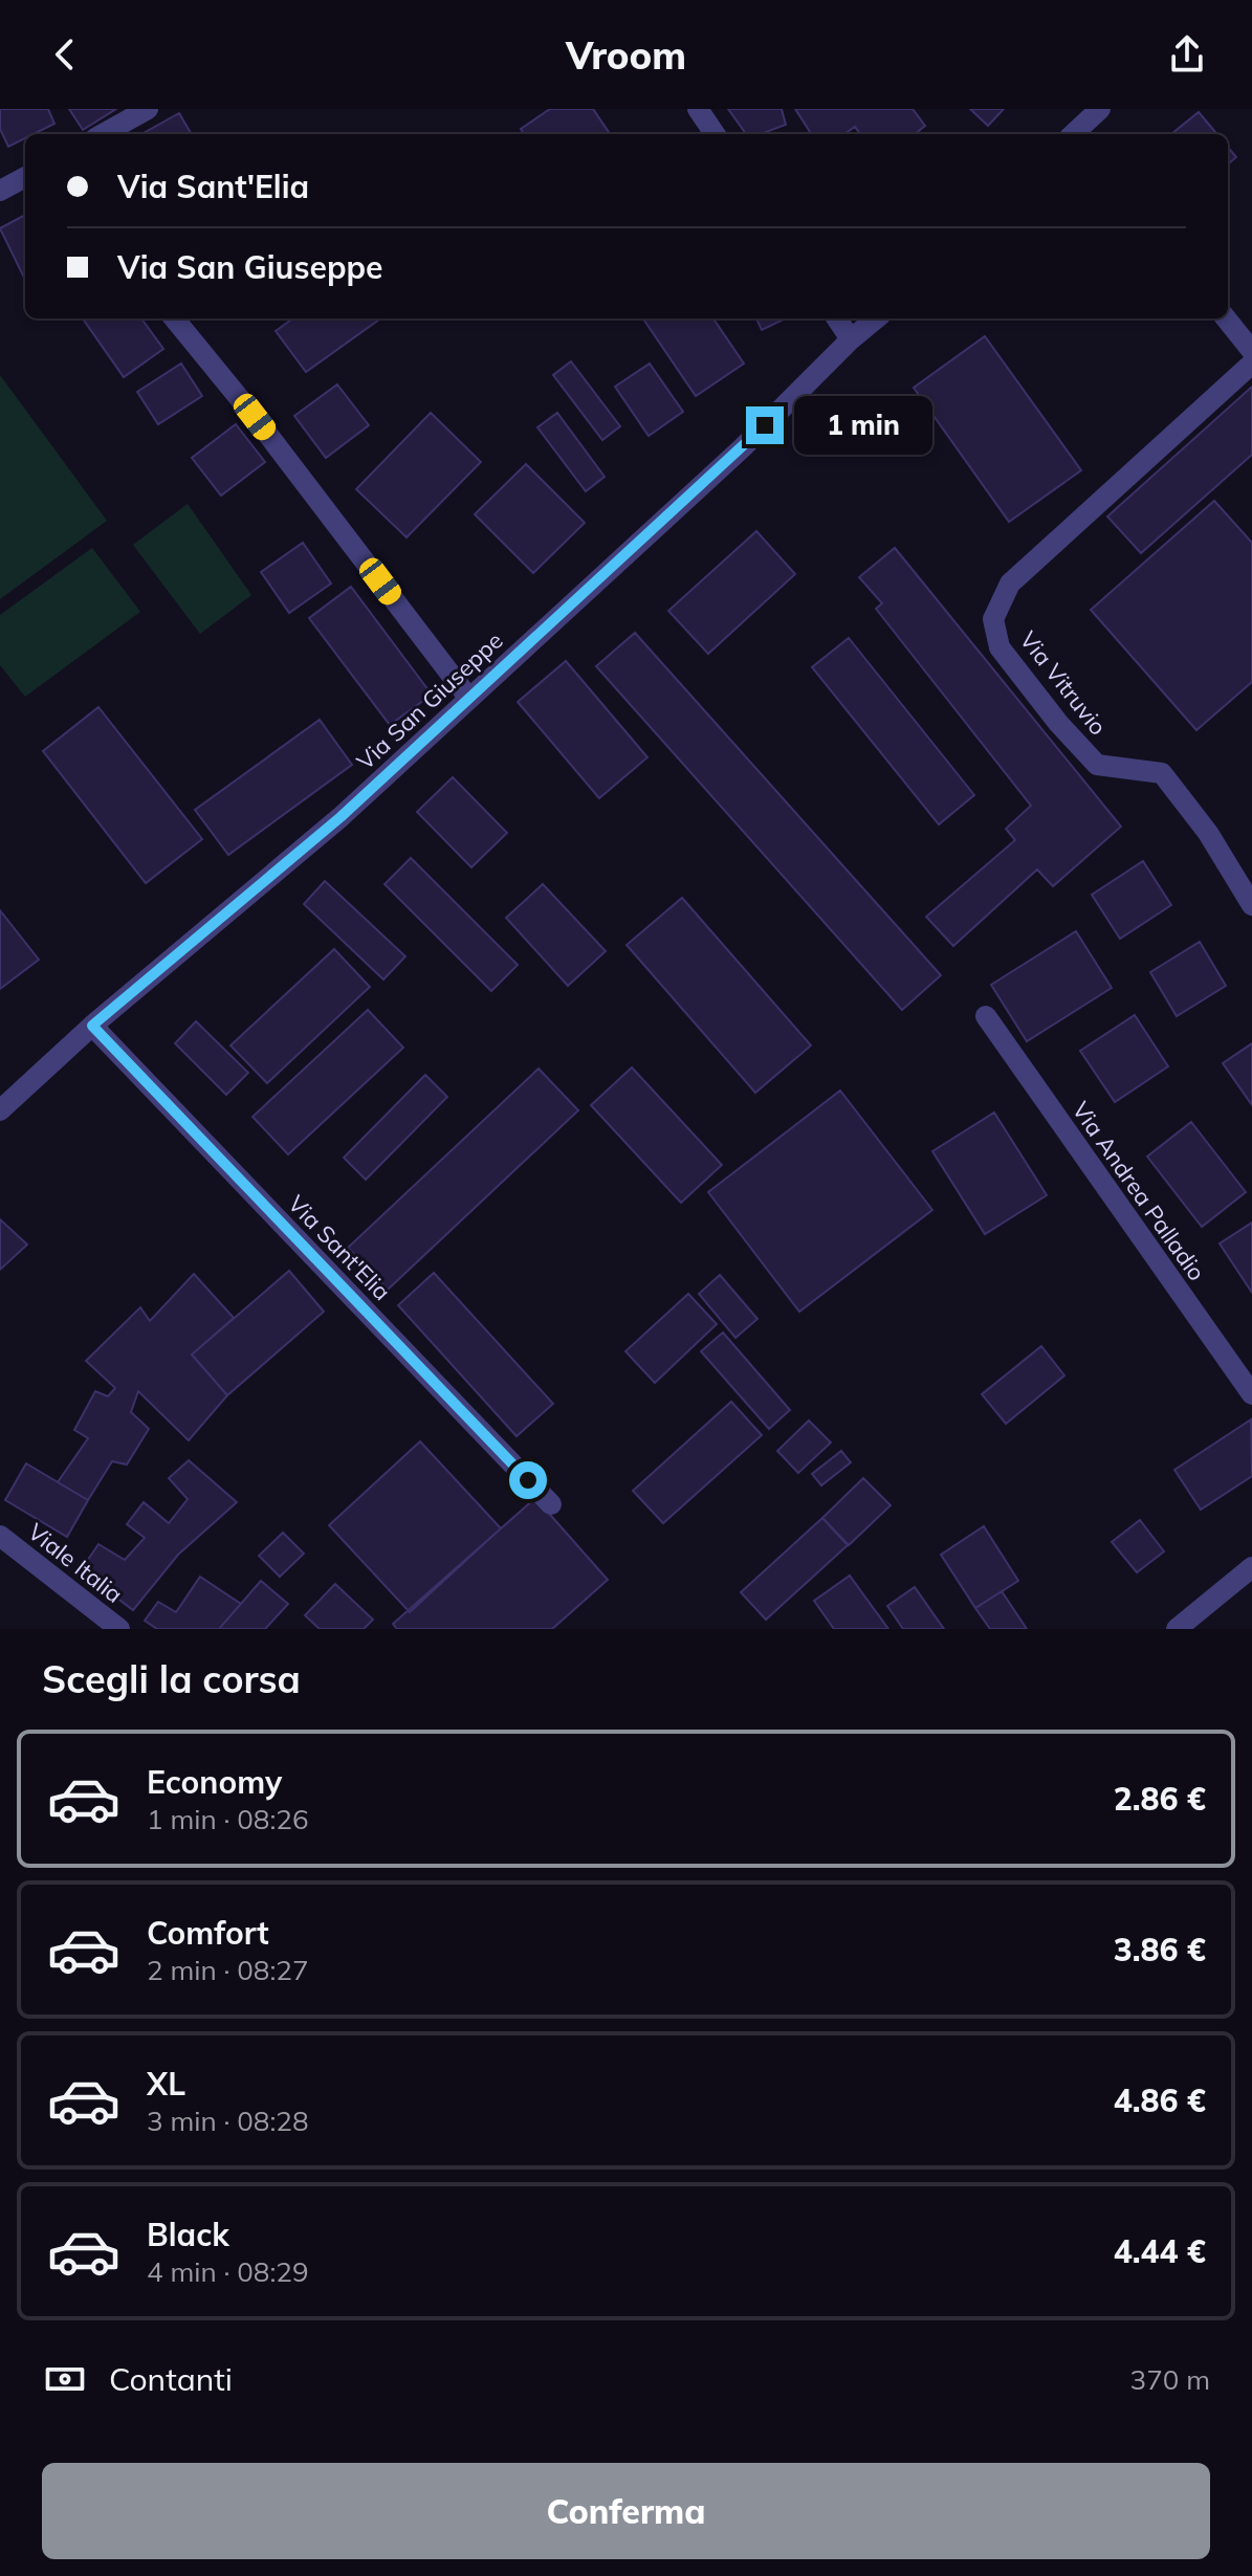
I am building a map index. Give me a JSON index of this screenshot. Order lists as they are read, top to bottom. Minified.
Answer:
{"streets":{"street":["Via Vitruvio","Via San Giuseppe","Via Andrea Palladio","Via Sant'Elia","Viale Italia"]},"crossings":[["Via San Giuseppe","Via Sant'Elia"]],"page":{"header":"Vroom","banner":["Via Sant'Elia","Via San Giuseppe"],"bubble":"1 min","heading":"Scegli la corsa","list":[{"name":"Economy","note":"1 min · 08:26","value":"2.86 €"},{"name":"Comfort","note":"2 min · 08:27","value":"3.86 €"},{"name":"XL","note":"3 min · 08:28","value":"4.86 €"},{"name":"Black","note":"4 min · 08:29","value":"4.44 €"}],"pay":["Contanti","370 m"],"buttons":"Conferma"}}
